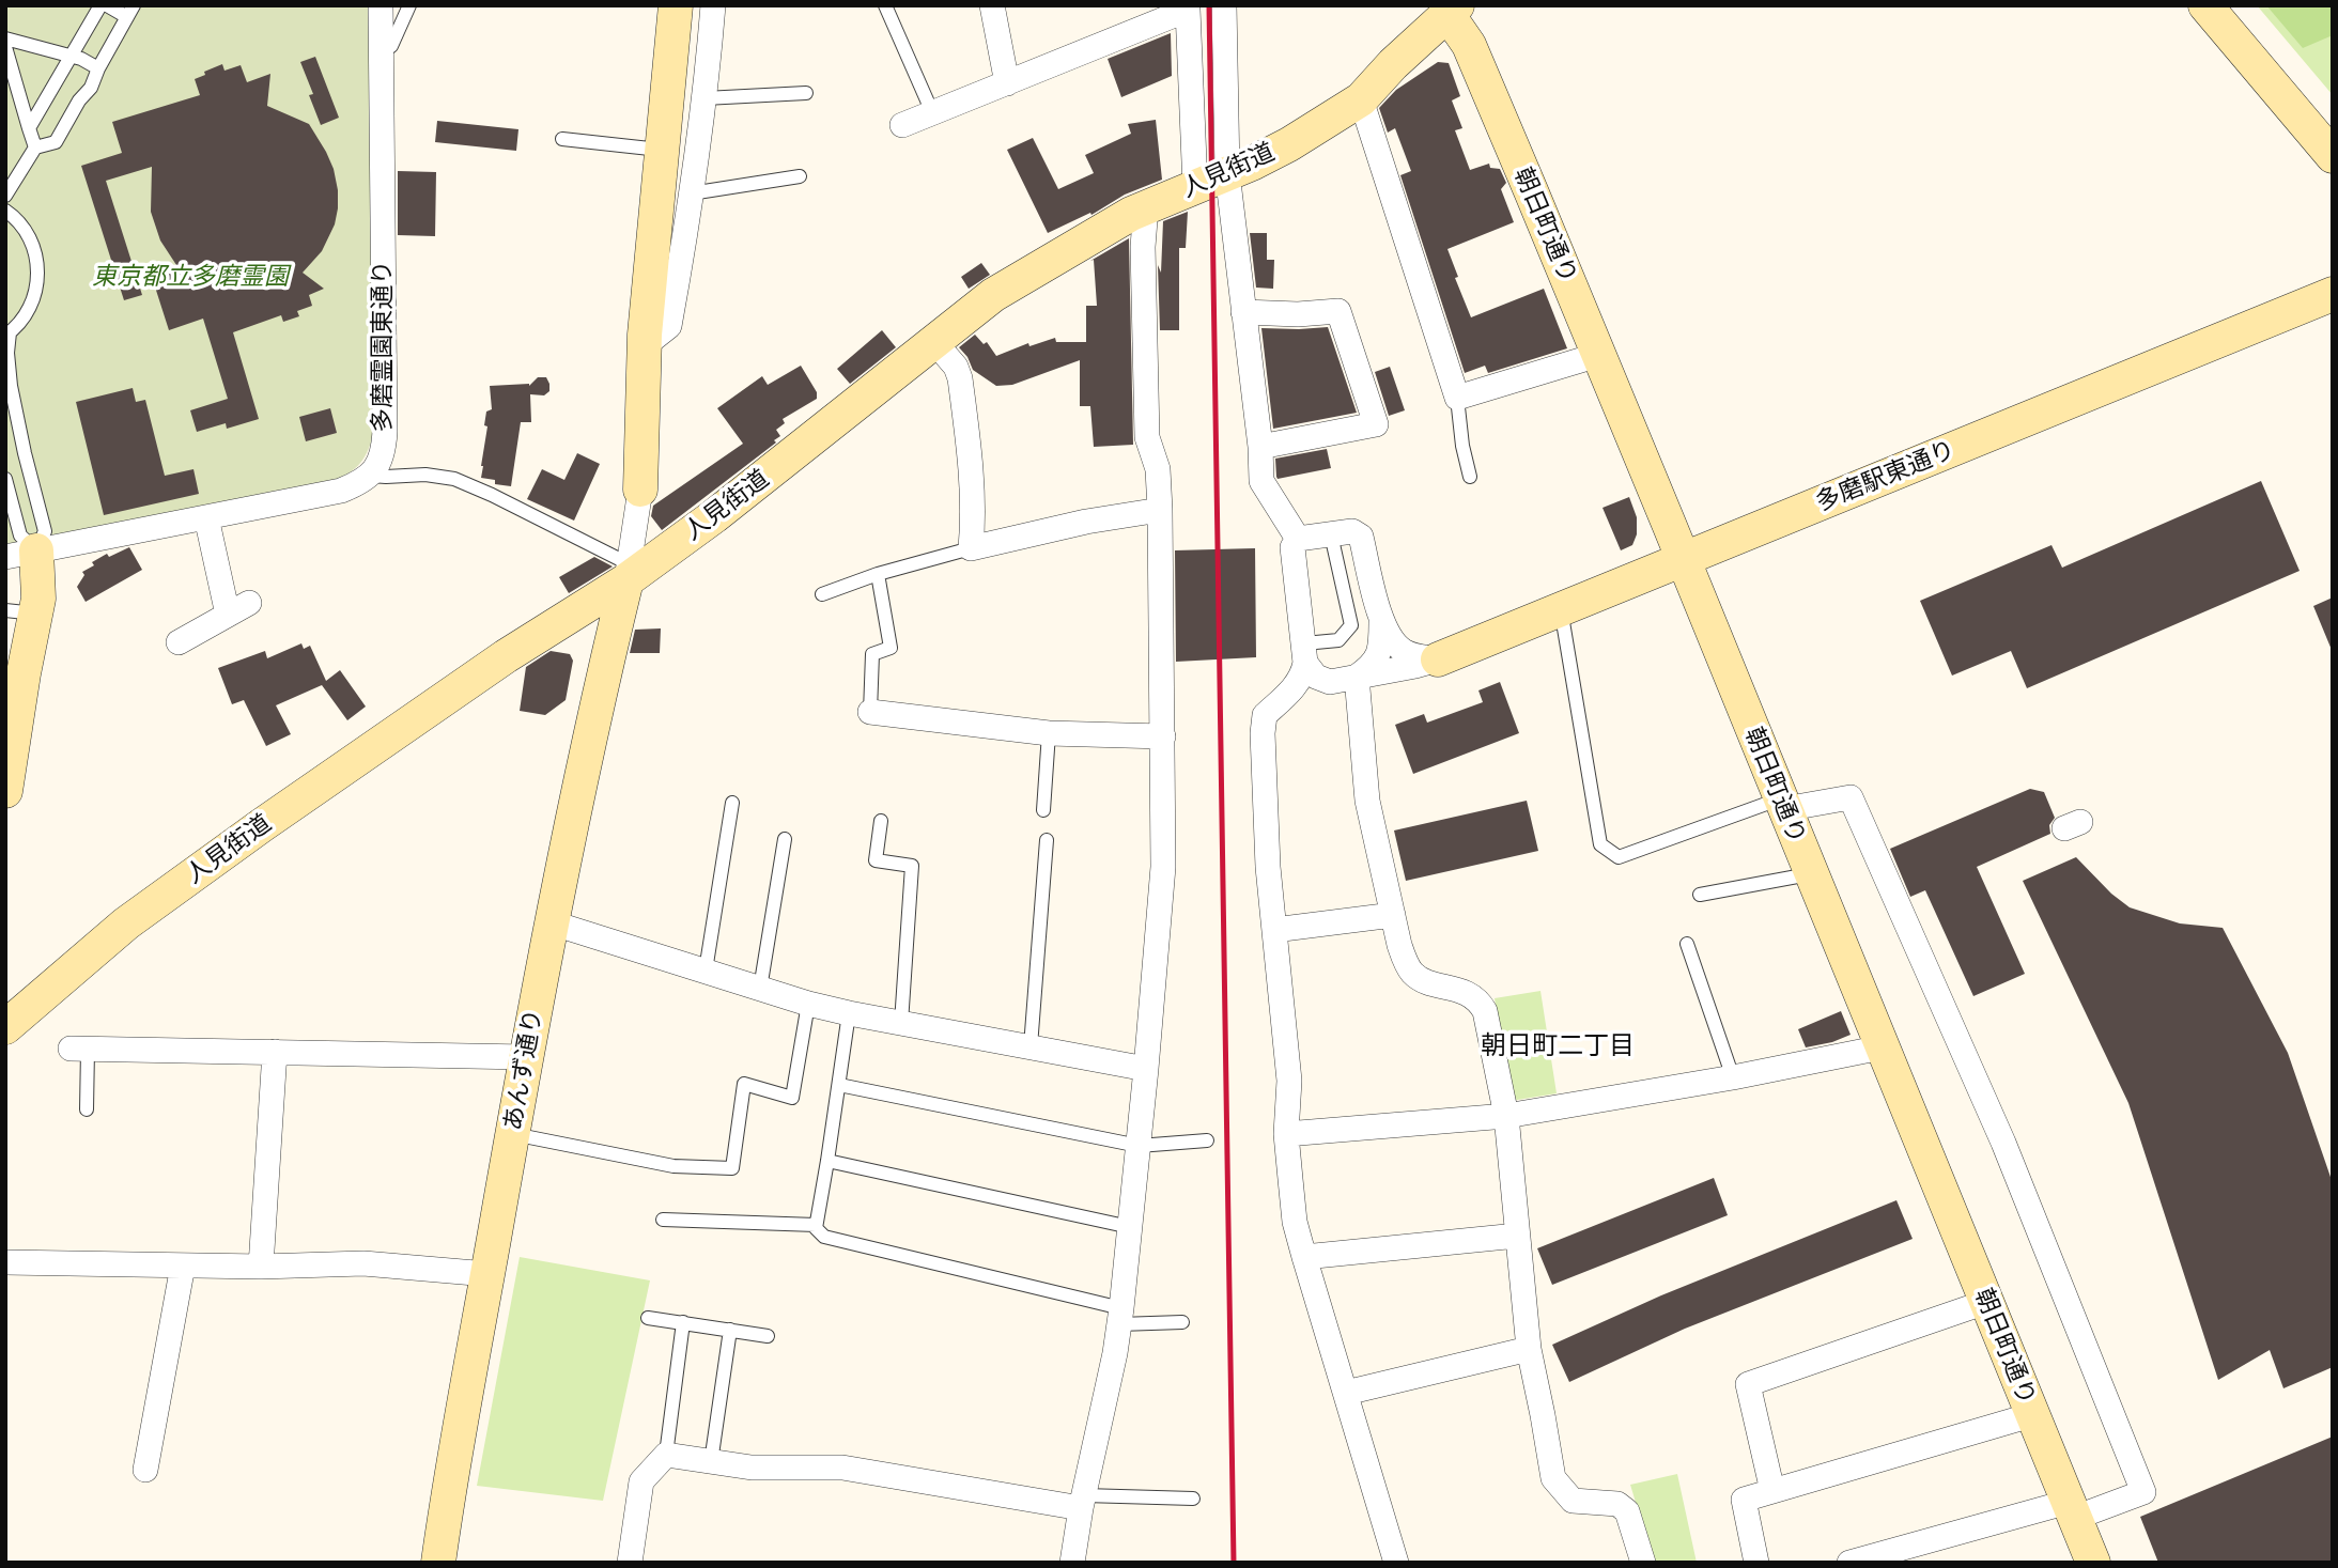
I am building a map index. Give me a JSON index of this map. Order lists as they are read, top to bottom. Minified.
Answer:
{"streets":{"street":["人見街道","朝日町通り","多磨霊園東通り","多磨駅東通り","あんず通り"]},"crossings":[["人見街道","朝日町通り"],["人見街道","あんず通り"],["朝日町通り","多磨駅東通り"]],"districts":["朝日町二丁目"],"parks":["東京都立多磨霊園"]}
